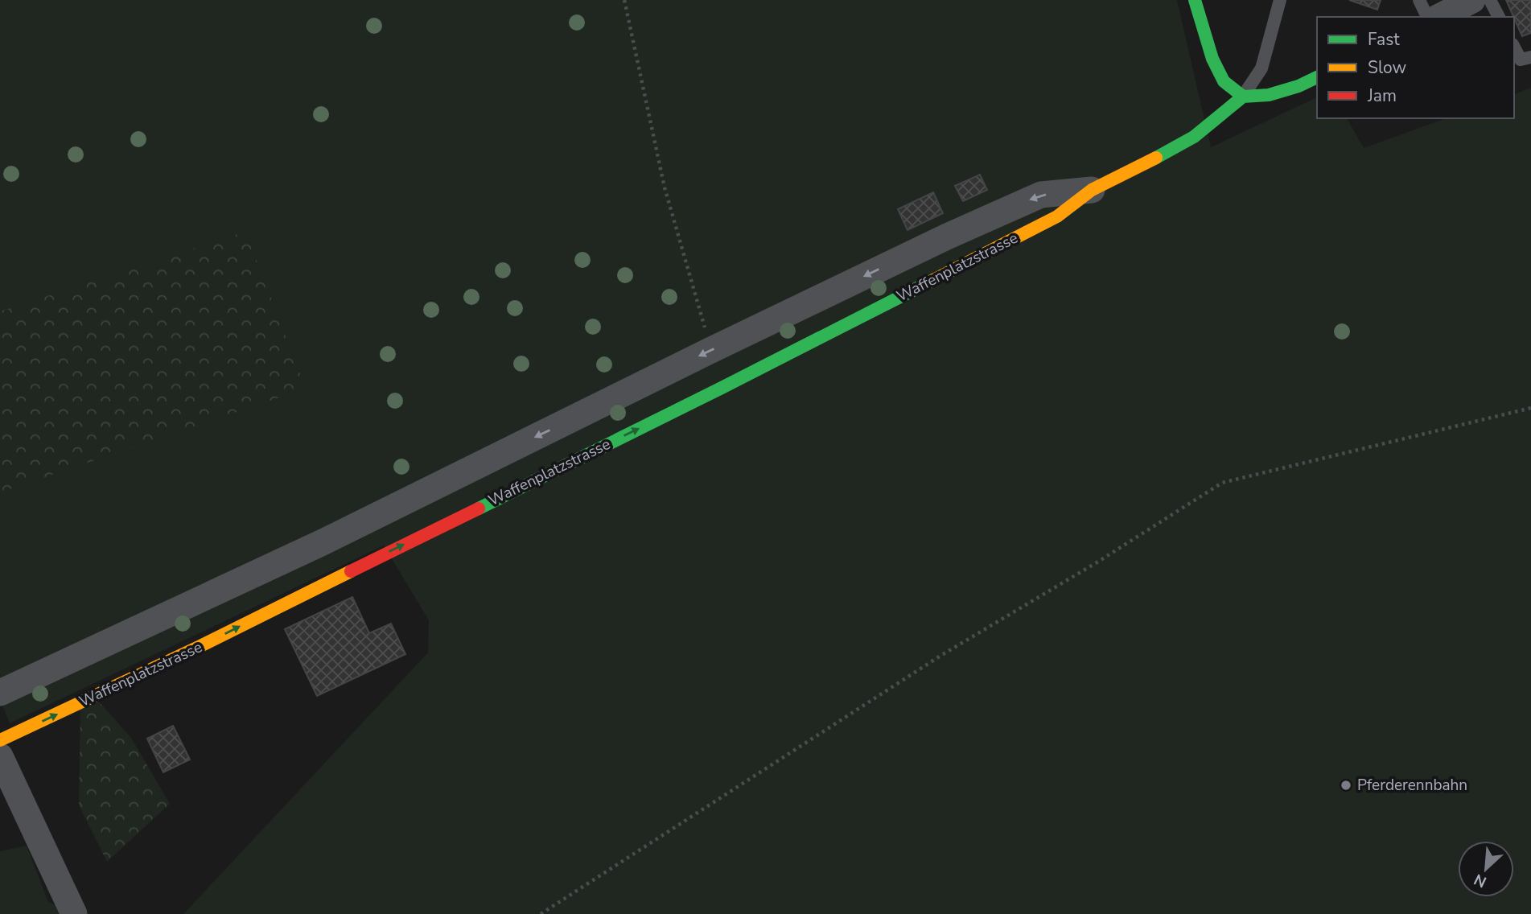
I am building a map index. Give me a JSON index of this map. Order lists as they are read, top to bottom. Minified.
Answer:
{"streets":{"street":["Waffenplatzstrasse"]},"places":["Pferderennbahn"],"legend":["Fast","Slow","Jam"],"north":"bottom left"}
